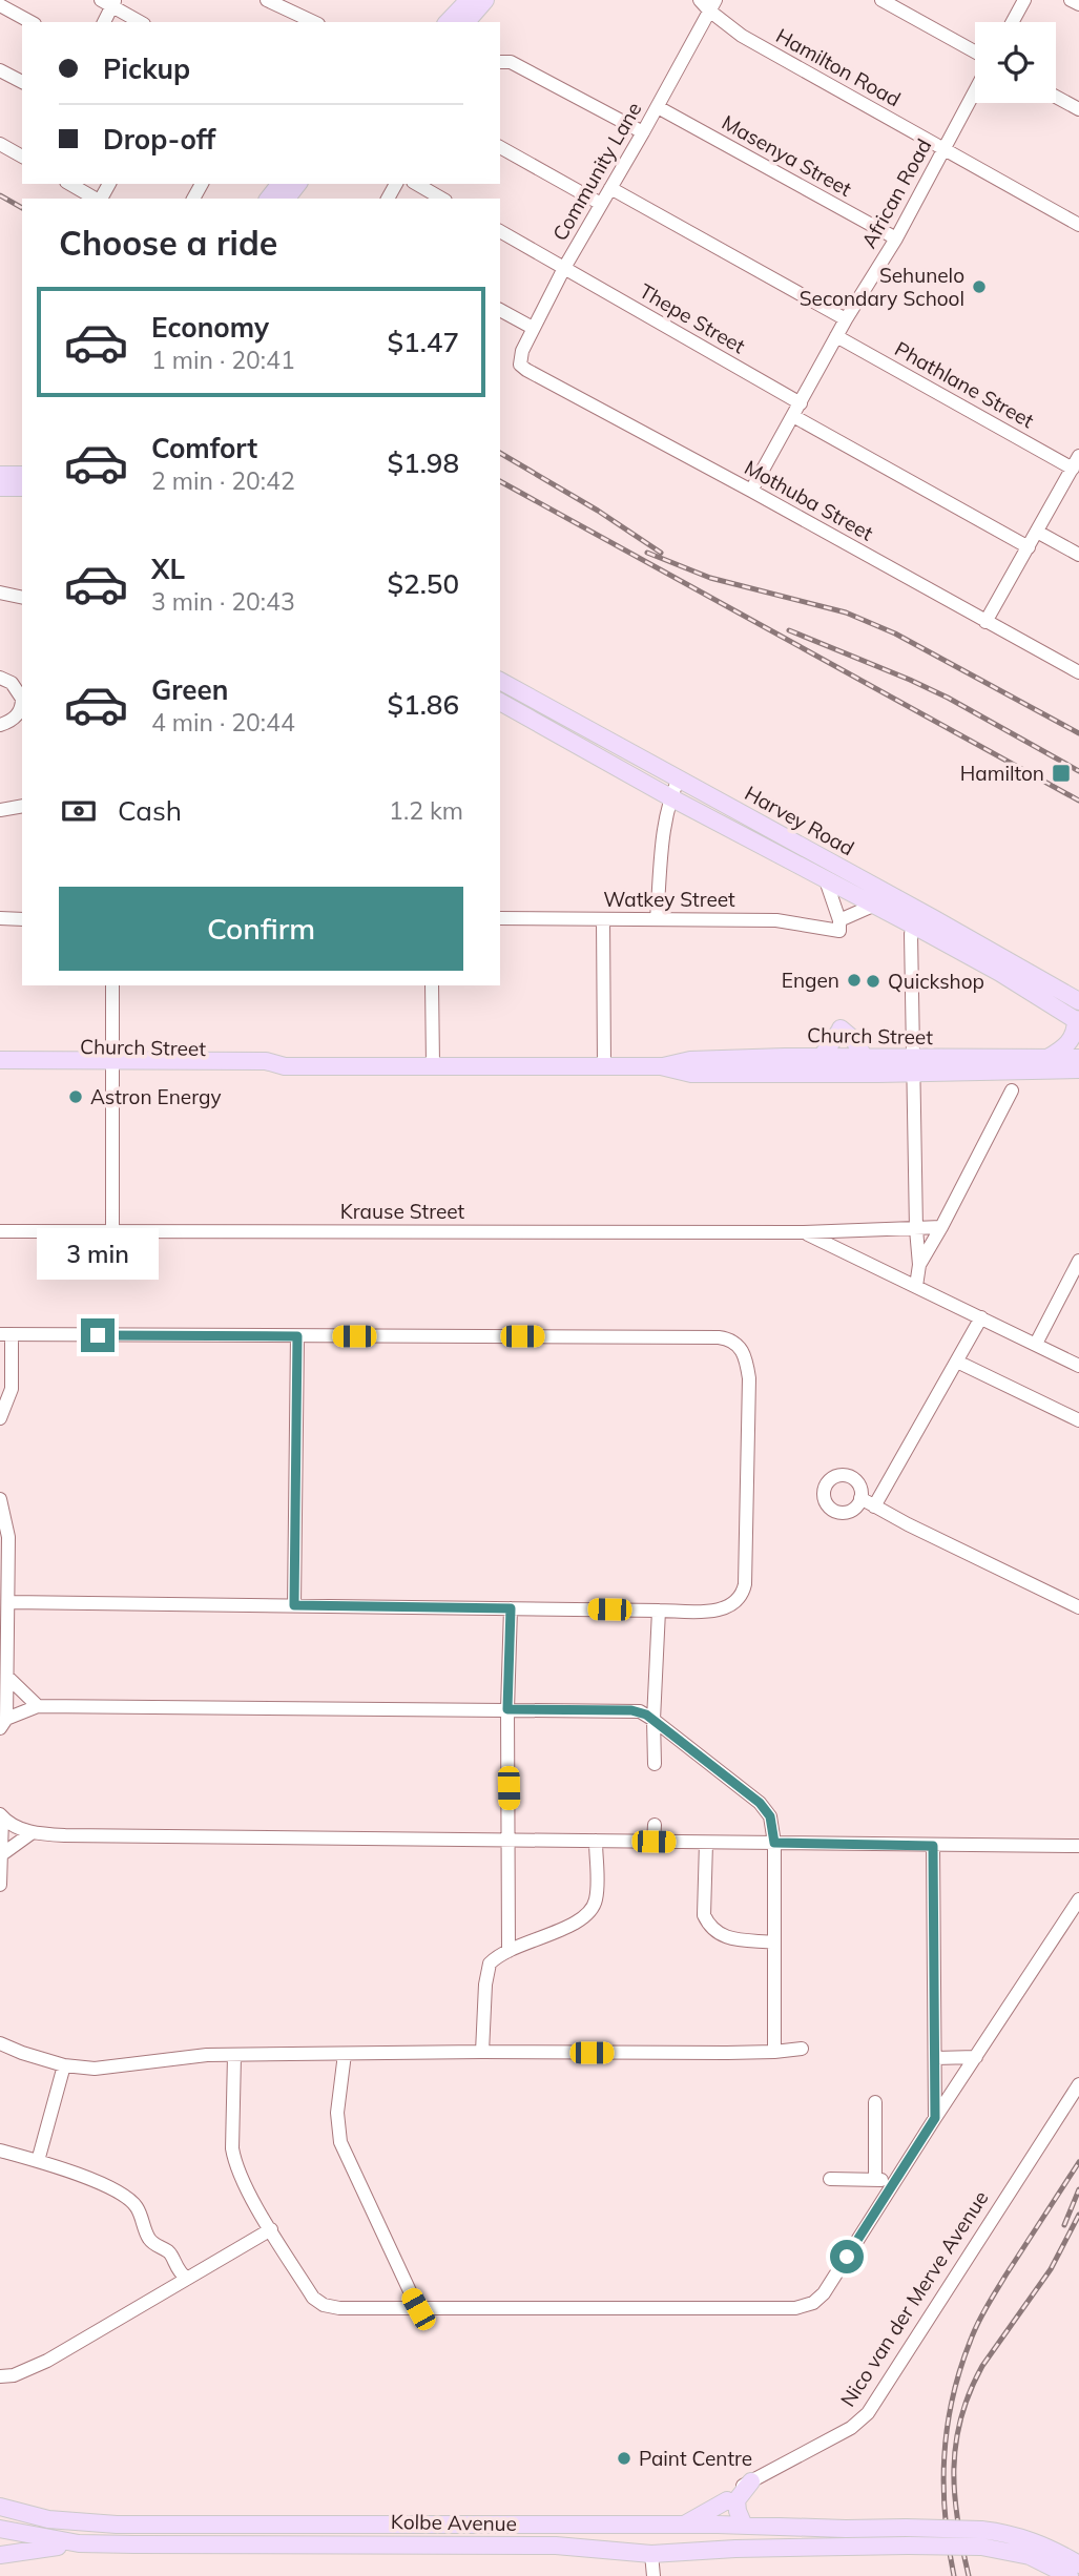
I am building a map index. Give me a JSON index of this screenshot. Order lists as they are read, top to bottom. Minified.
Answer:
{"streets":{"main road":["Harvey Road","Church Street","Kolbe Avenue"],"street":["Hamilton Road","Masenya Street","Community Lane","African Road","Thepe Street","Phathlane Street","Mothuba Street","Watkey Street","Krause Street","Nico van der Merve Avenue"]},"crossings":[["Hamilton Road","Community Lane"],["Hamilton Road","African Road"],["Masenya Street","Community Lane"],["Masenya Street","African Road"],["Community Lane","Thepe Street"],["Community Lane","Mothuba Street"],["African Road","Thepe Street"],["African Road","Phathlane Street"],["African Road","Mothuba Street"]],"places":{"other":["Sehunelo Secondary School","Engen","Quickshop","Astron Energy","Paint Centre"],"transit":["Hamilton"]},"page":{"banner":["Pickup","Drop-off"],"heading":"Choose a ride","list":[{"name":"Economy","note":"1 min · 20:41","value":"$1.47"},{"name":"Comfort","note":"2 min · 20:42","value":"$1.98"},{"name":"XL","note":"3 min · 20:43","value":"$2.50"},{"name":"Green","note":"4 min · 20:44","value":"$1.86"}],"pay":["Cash","1.2 km"],"buttons":"Confirm","bubble":"3 min"}}
